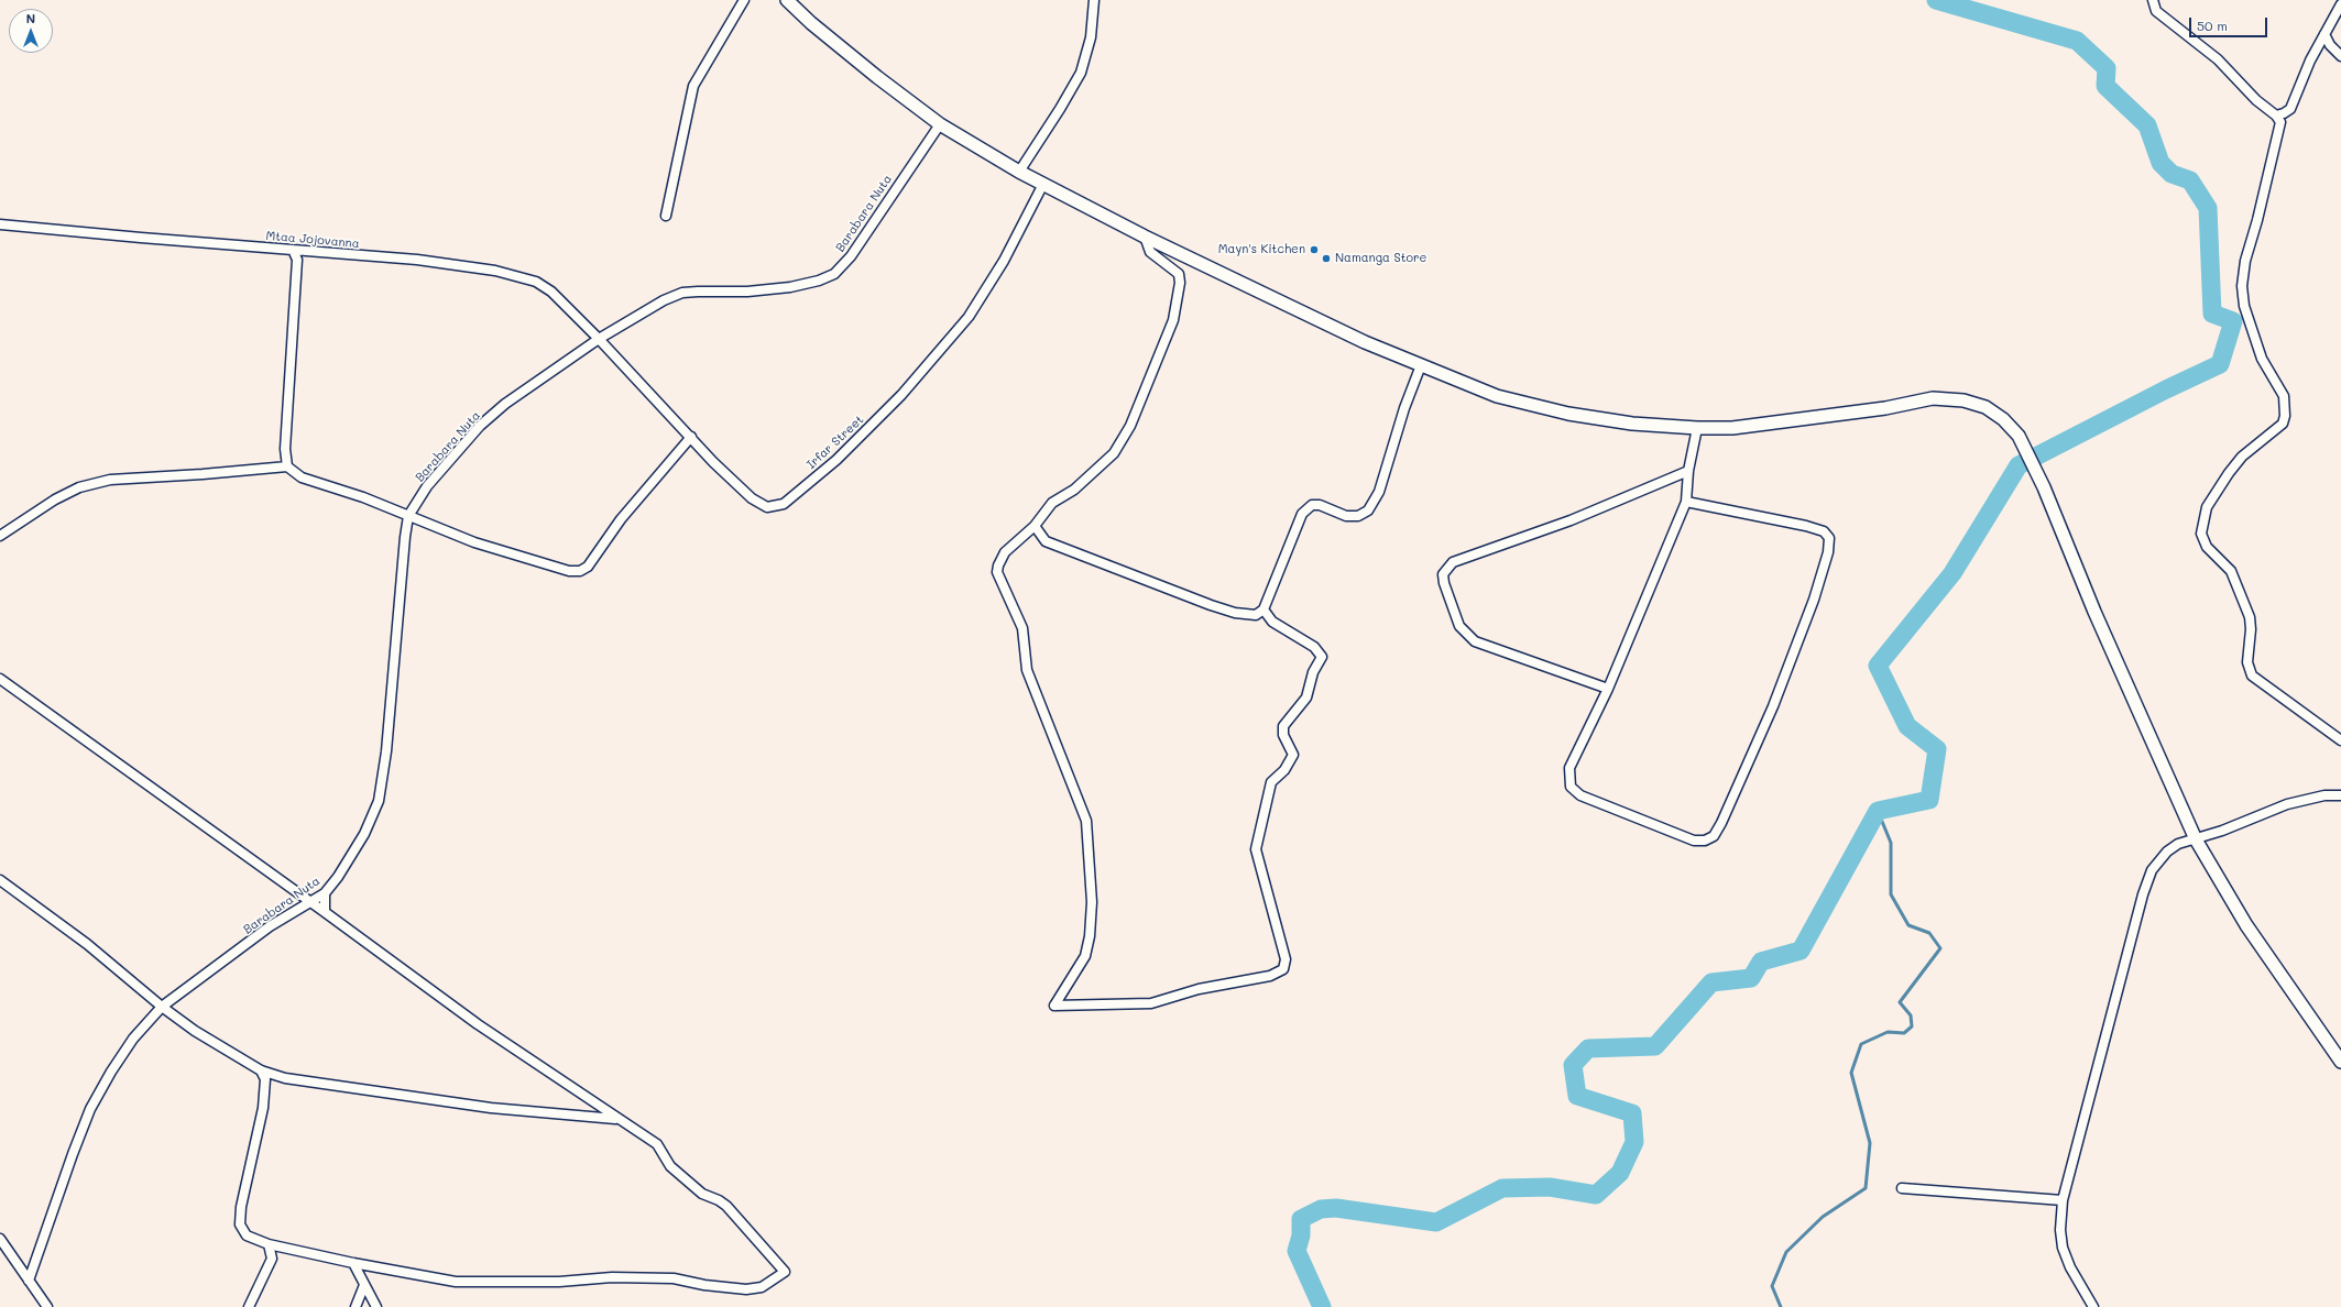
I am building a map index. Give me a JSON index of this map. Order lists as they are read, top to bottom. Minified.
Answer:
{"streets":{"street":["Barabara Nuta","Mtaa Jojovanna","Irfar Street"]},"crossings":[["Barabara Nuta","Mtaa Jojovanna"],["Barabara Nuta","Irfar Street"],["Mtaa Jojovanna","Irfar Street"]],"places":["Mayn's Kitchen","Namanga Store"],"scale_bar":"50 m","north":"top"}
